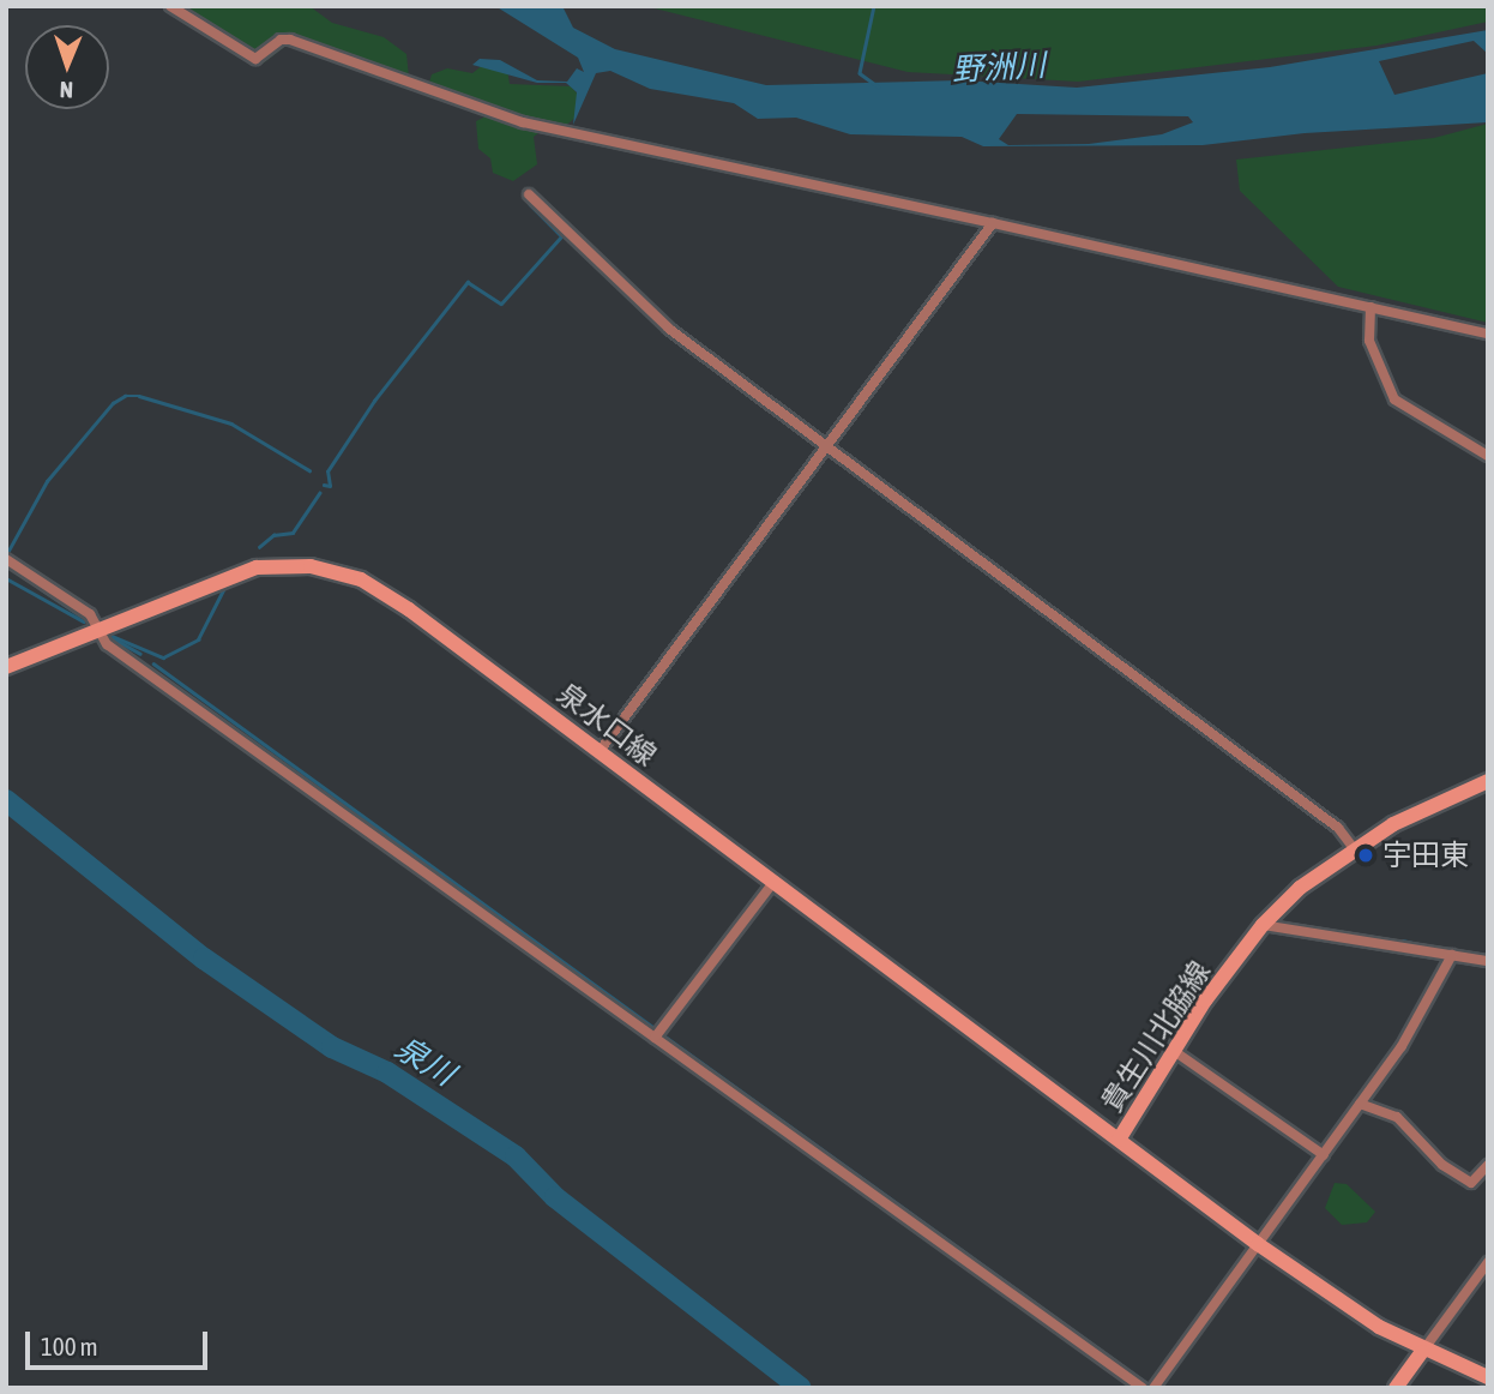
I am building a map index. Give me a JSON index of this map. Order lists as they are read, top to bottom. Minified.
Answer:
{"streets":{"main road":["泉水口線","貴生川北脇線"]},"crossings":[["泉水口線","貴生川北脇線"]],"water":["野洲川","泉川"],"places":["宇田東"],"scale_bar":"100 m","north":"bottom"}
